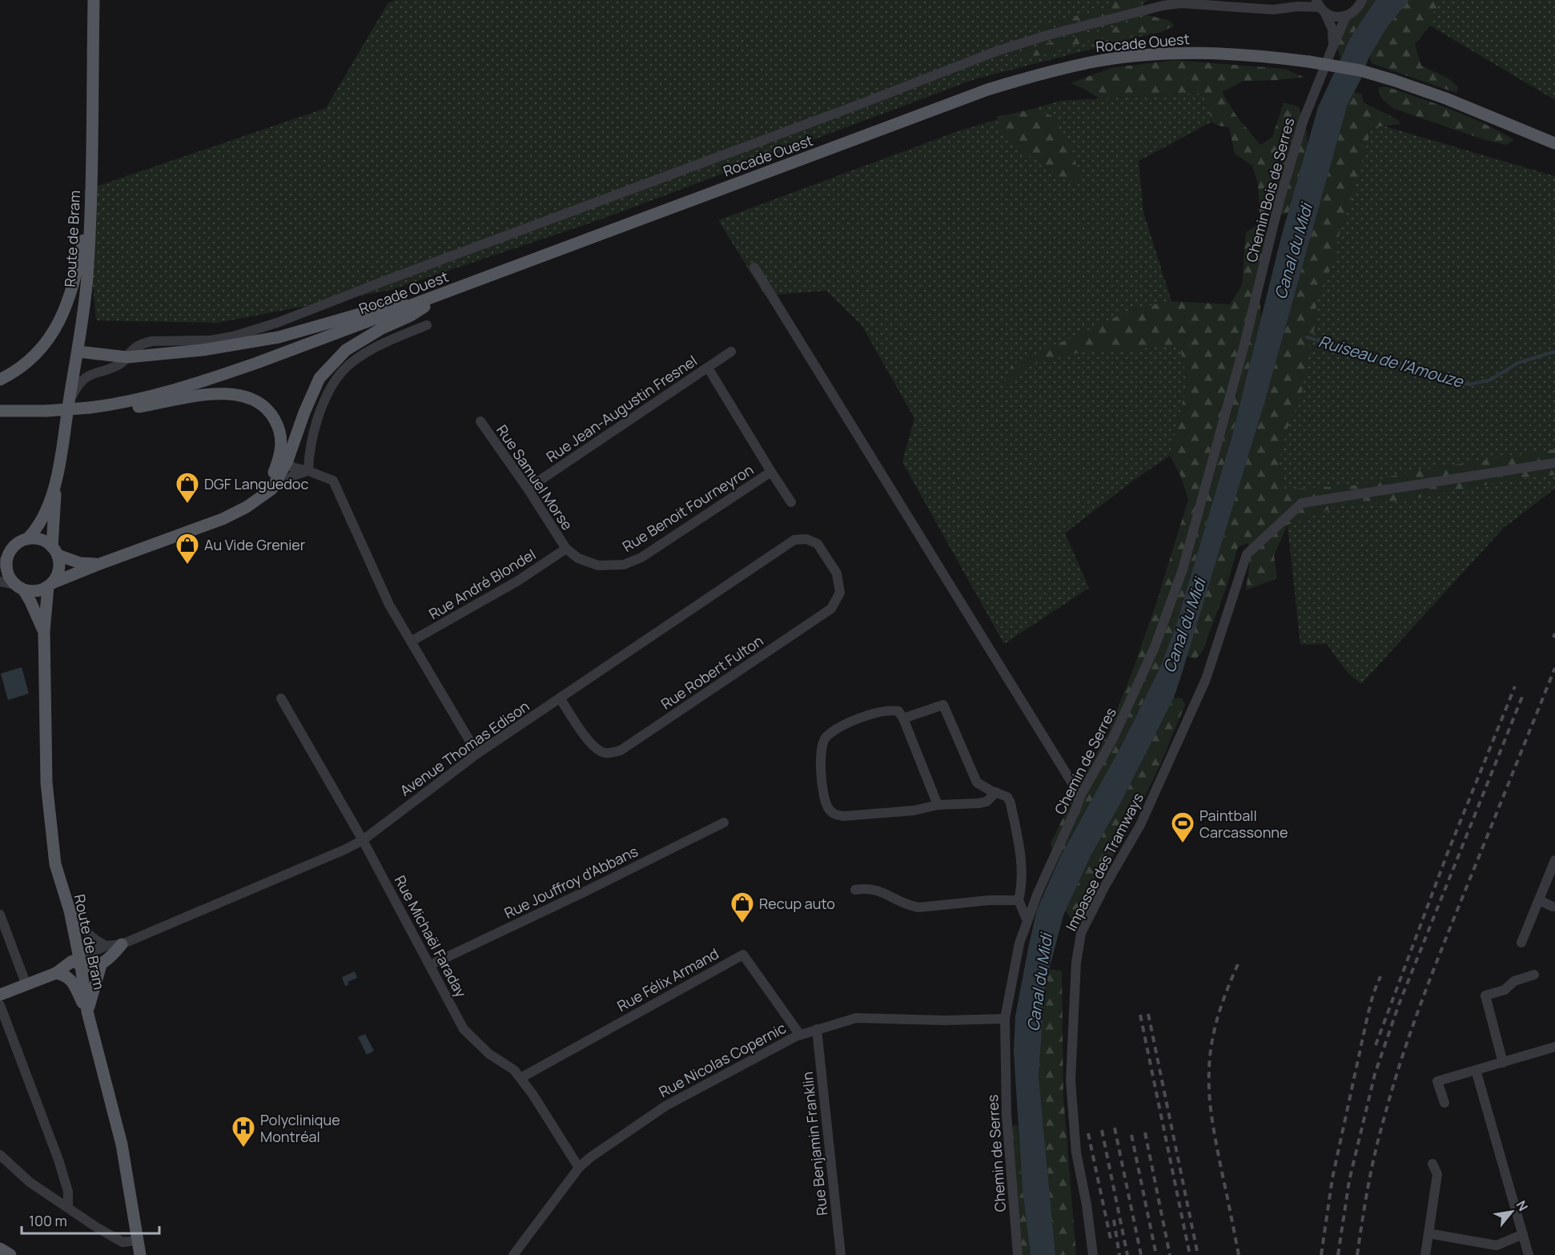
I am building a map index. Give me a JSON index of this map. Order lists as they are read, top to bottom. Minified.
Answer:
{"streets":{"main road":["Rocade Ouest","Route de Bram"],"street":["Chemin Bois de Serres","Rue Jean-Augustin Fresnel","Rue Samuel Morse","Rue Benoit Fourneyron","Rue André Blondel","Rue Robert Fulton","Avenue Thomas Edison","Chemin de Serres","Impasse des Tramways","Rue Jouffroy d'Abbans","Rue Michaël Faraday","Rue Félix Armand","Rue Nicolas Copernic","Rue Benjamin Franklin"]},"crossings":[["Chemin Bois de Serres","Chemin de Serres"],["Route de Bram","Avenue Thomas Edison"],["Rue Jean-Augustin Fresnel","Rue Samuel Morse"],["Rue Samuel Morse","Rue Benoit Fourneyron"],["Rue Samuel Morse","Rue André Blondel"],["Rue Benoit Fourneyron","Rue André Blondel"],["Rue Robert Fulton","Avenue Thomas Edison"],["Avenue Thomas Edison","Rue Michaël Faraday"],["Chemin de Serres","Rue Nicolas Copernic"],["Rue Jouffroy d'Abbans","Rue Michaël Faraday"],["Rue Michaël Faraday","Rue Félix Armand"],["Rue Michaël Faraday","Rue Nicolas Copernic"],["Rue Félix Armand","Rue Nicolas Copernic"],["Rue Nicolas Copernic","Rue Benjamin Franklin"]],"water":["Canal du Midi","Ruiseau de l'Amouze"],"places":{"shop":["DGF Languedoc","Au Vide Grenier","Recup auto"],"sports":["Paintball Carcassonne"],"hospital":["Polyclinique Montréal"]},"scale_bar":"100 m","north":"top right"}
